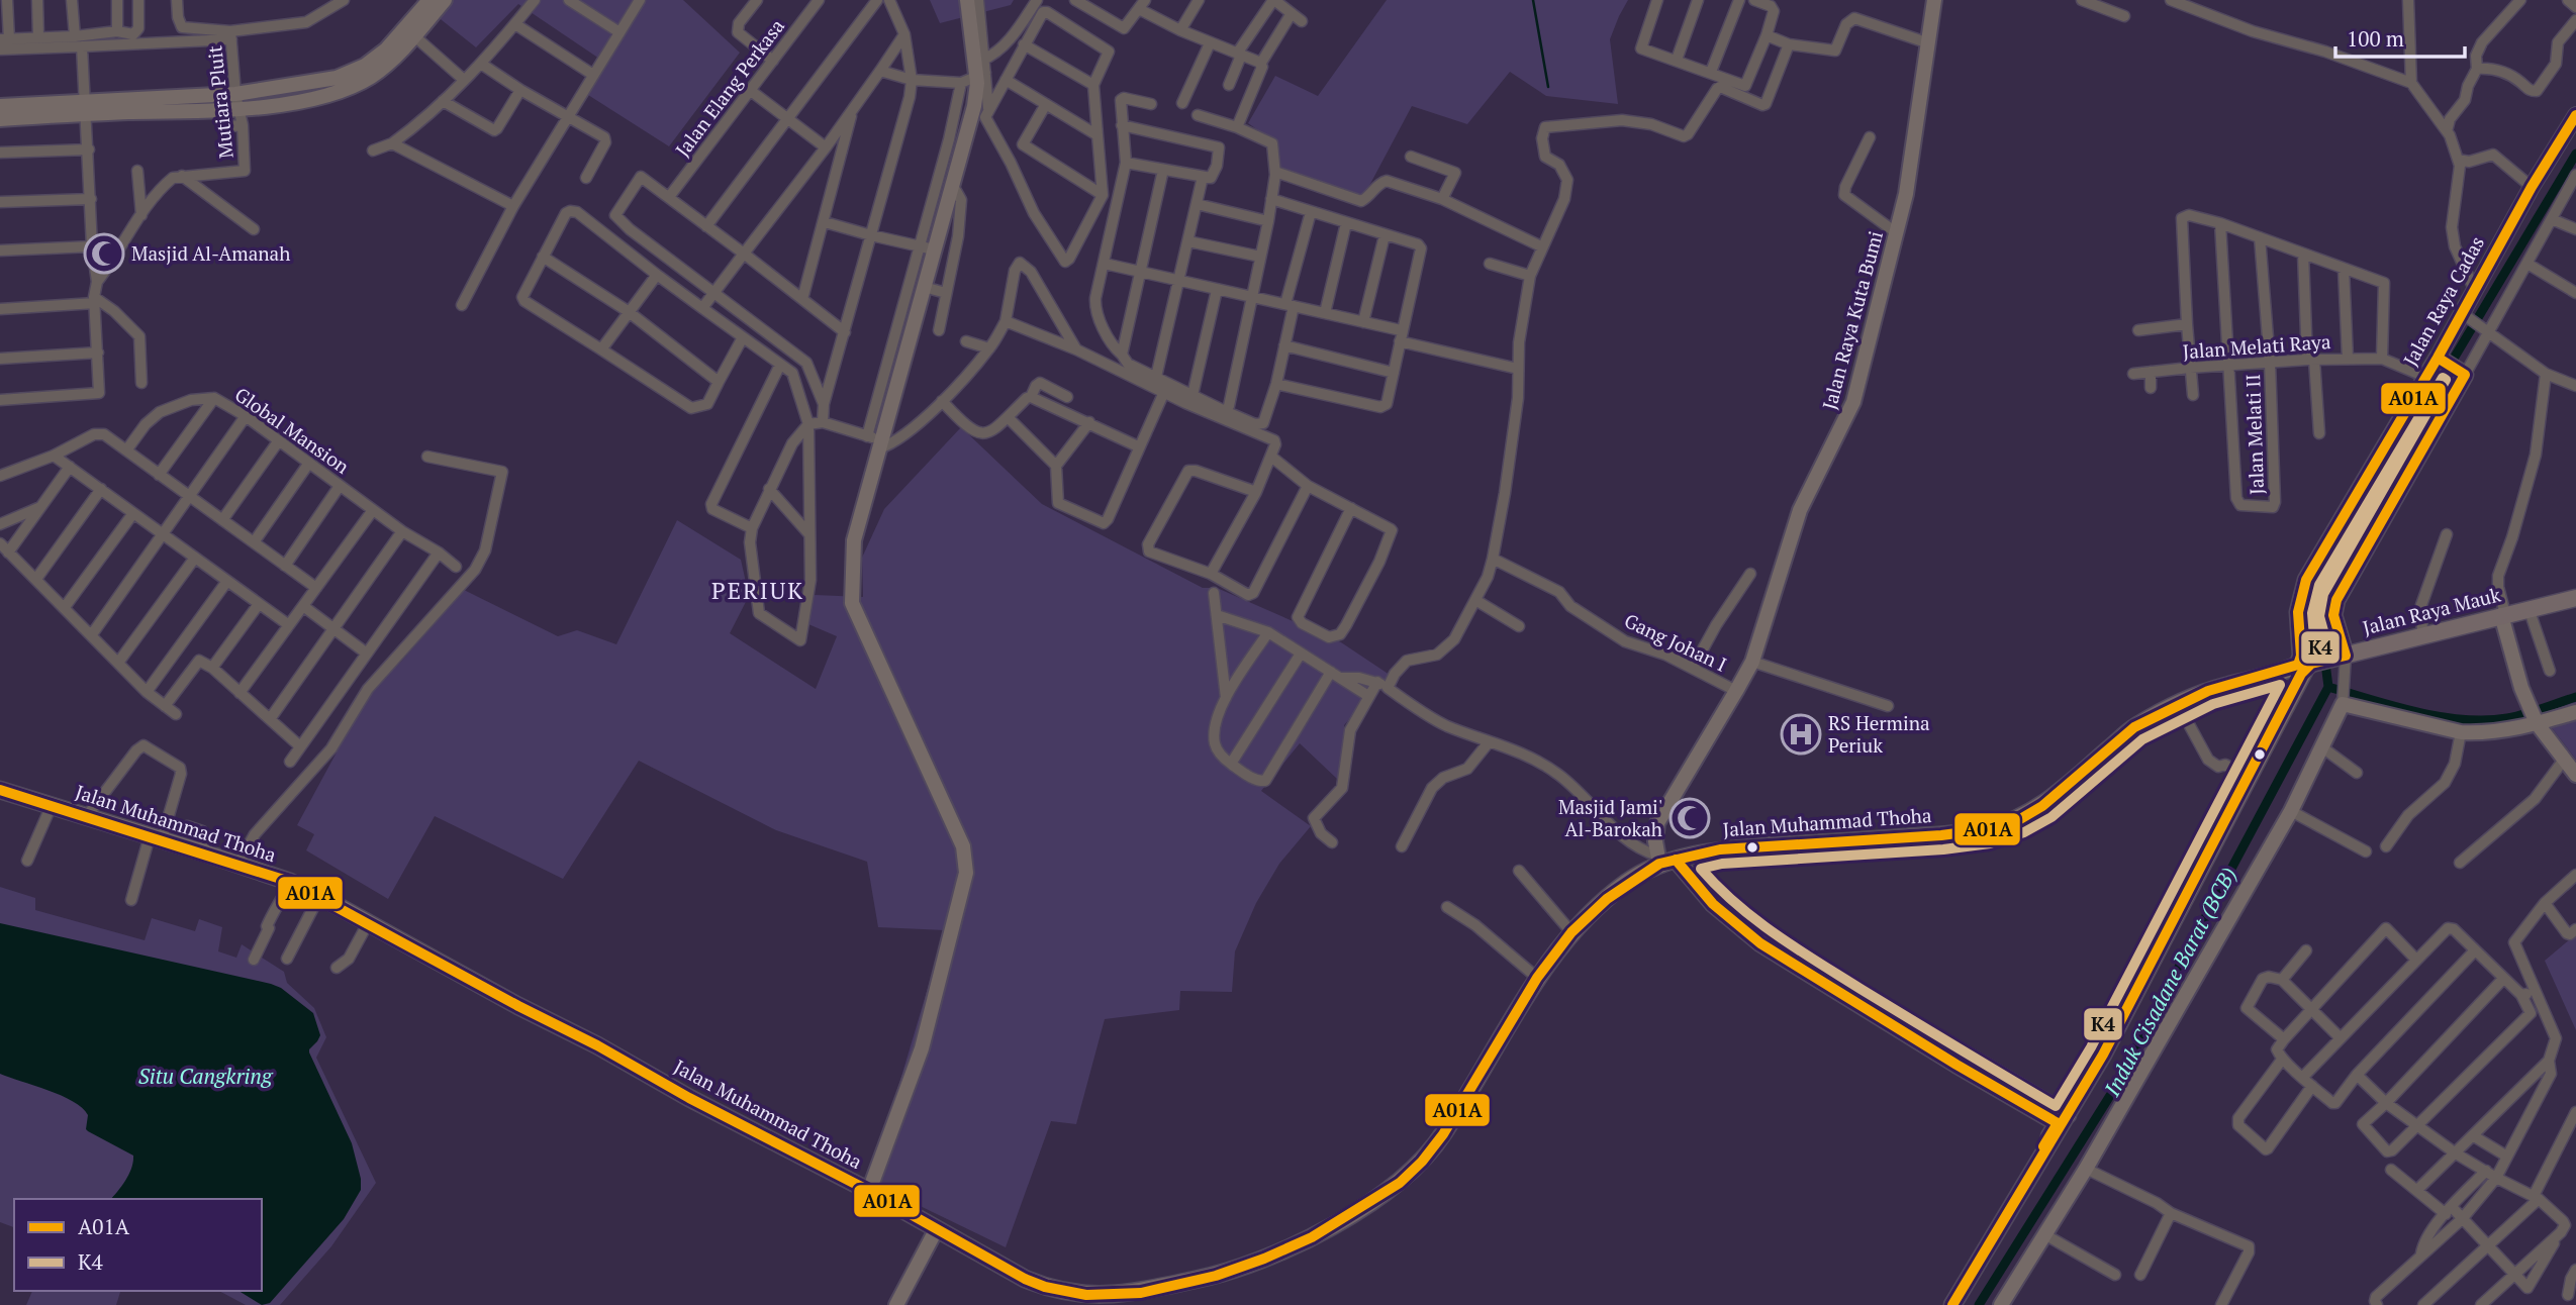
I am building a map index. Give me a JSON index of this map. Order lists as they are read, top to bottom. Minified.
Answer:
{"streets":{"main road":["Jalan Raya Cadas","Jalan Raya Mauk","Jalan Muhammad Thoha"],"street":["Jalan Elang Perkasa","Mutiara Pluit","Jalan Raya Kuta Bumi","Jalan Melati Raya","Global Mansion","Jalan Melati II","Gang Johan I"]},"crossings":[["Jalan Raya Cadas","Jalan Raya Mauk"],["Jalan Raya Cadas","Jalan Muhammad Thoha"],["Jalan Raya Kuta Bumi","Gang Johan I"],["Jalan Raya Kuta Bumi","Jalan Muhammad Thoha"],["Jalan Melati Raya","Jalan Melati II"],["Jalan Raya Mauk","Jalan Muhammad Thoha"]],"districts":["PERIUK"],"water":["Induk Cisadane Barat (BCB)","Situ Cangkring"],"places":{"mosque":["Masjid Al-Amanah","Masjid Jami' Al-Barokah"],"hospital":["RS Hermina Periuk"]},"lines":["transit line A01A","transit line K4"],"legend":["A01A","K4"],"scale_bar":"100 m"}
